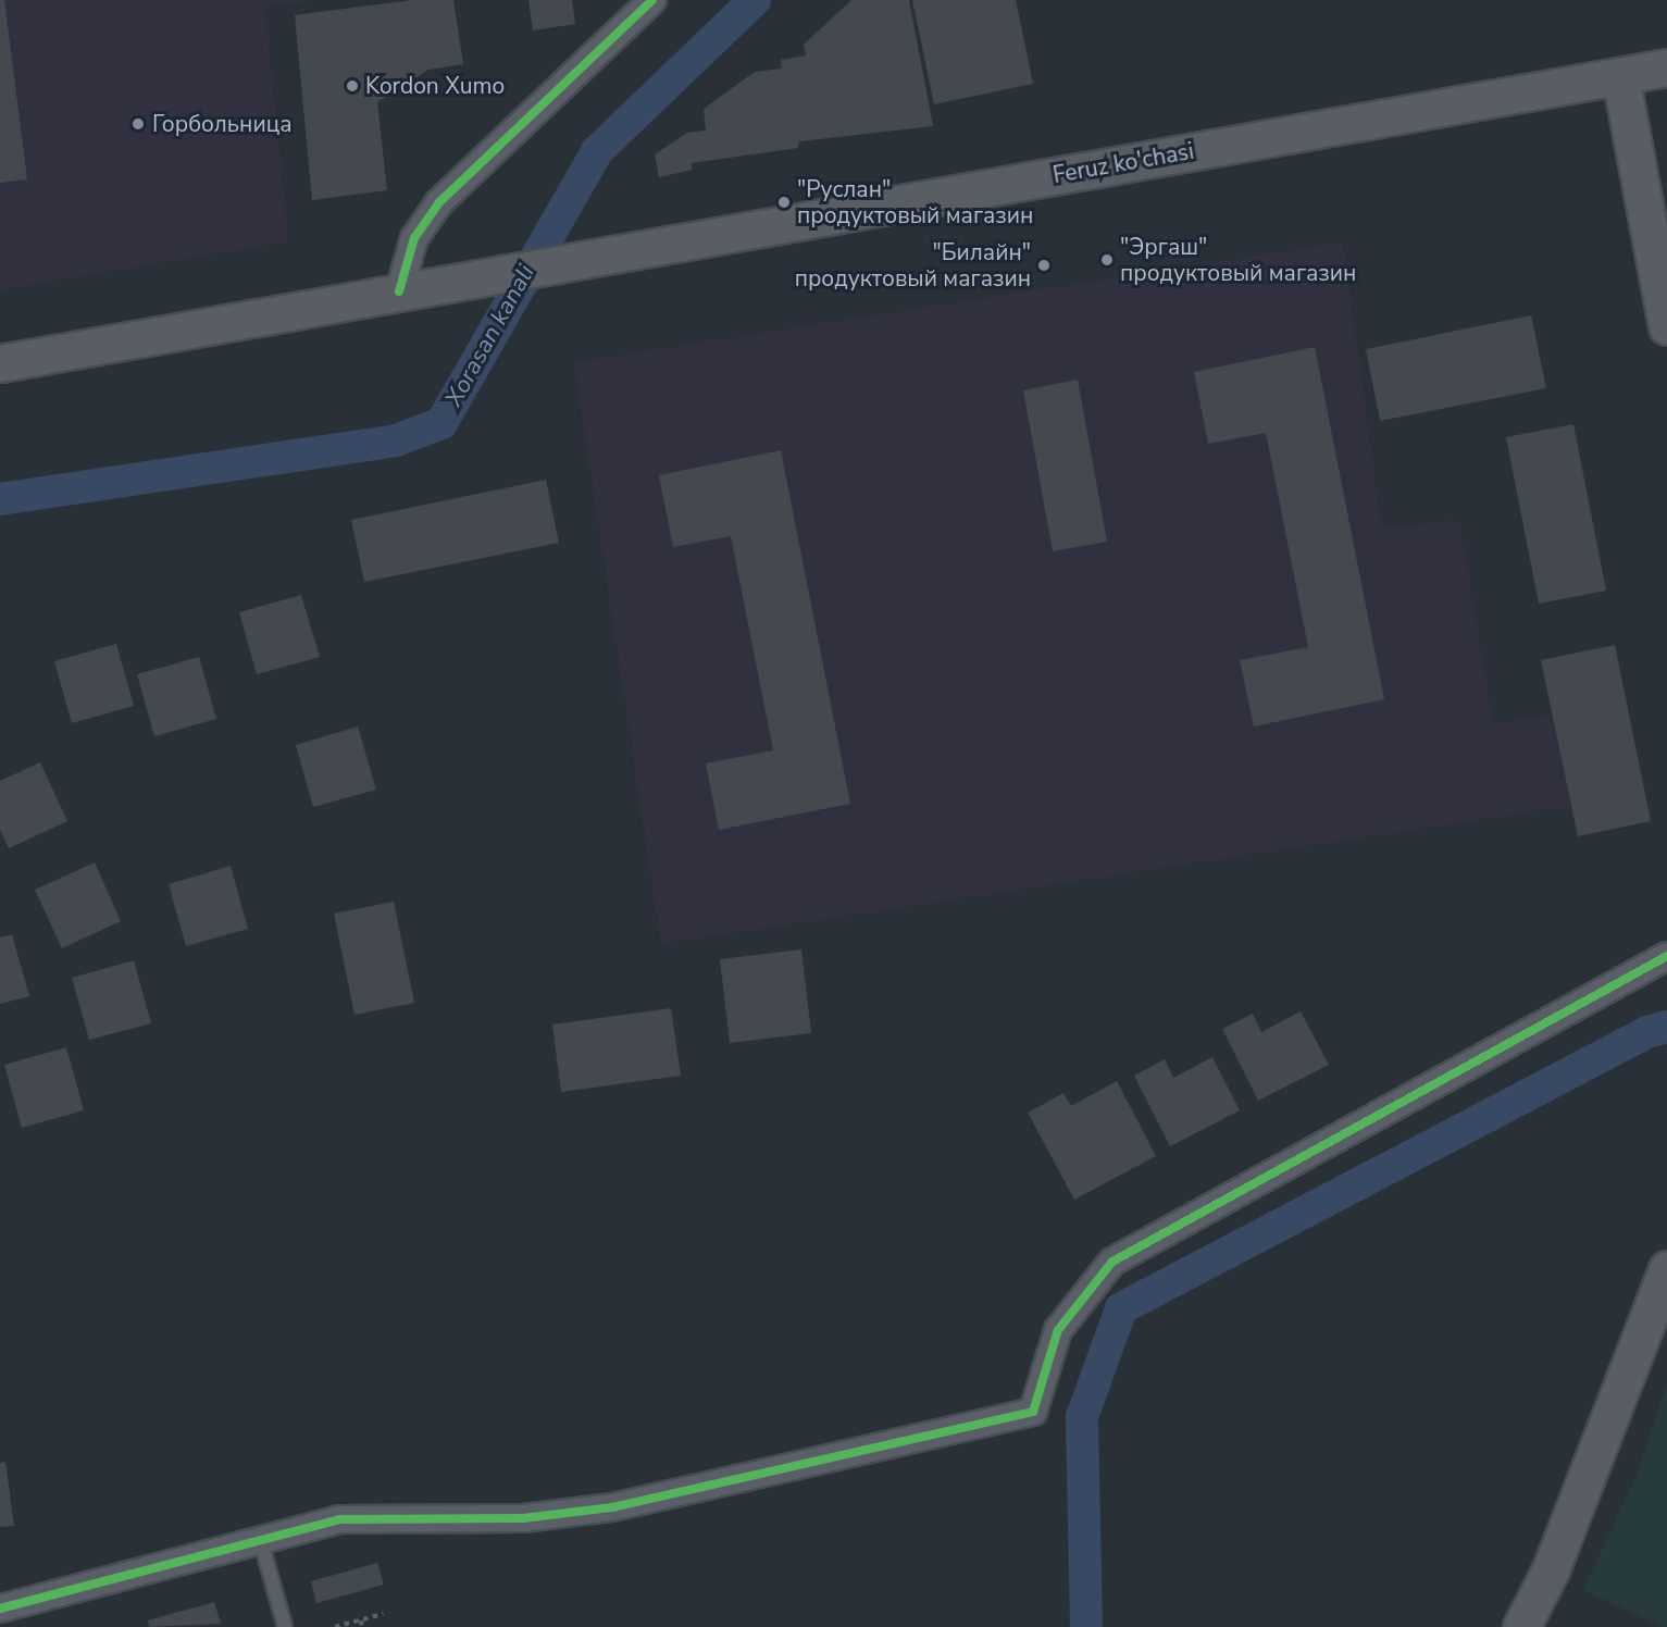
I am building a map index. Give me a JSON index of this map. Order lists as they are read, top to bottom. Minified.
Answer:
{"streets":{"main road":["Feruz ko'chasi"]},"water":["Xorasan kanali"],"places":["Kordon Xumo","Горбольница","\"Руслан\" продуктовый магазин","\"Эргаш\" продуктовый магазин","\"Билайн\" продуктовый магазин"]}
